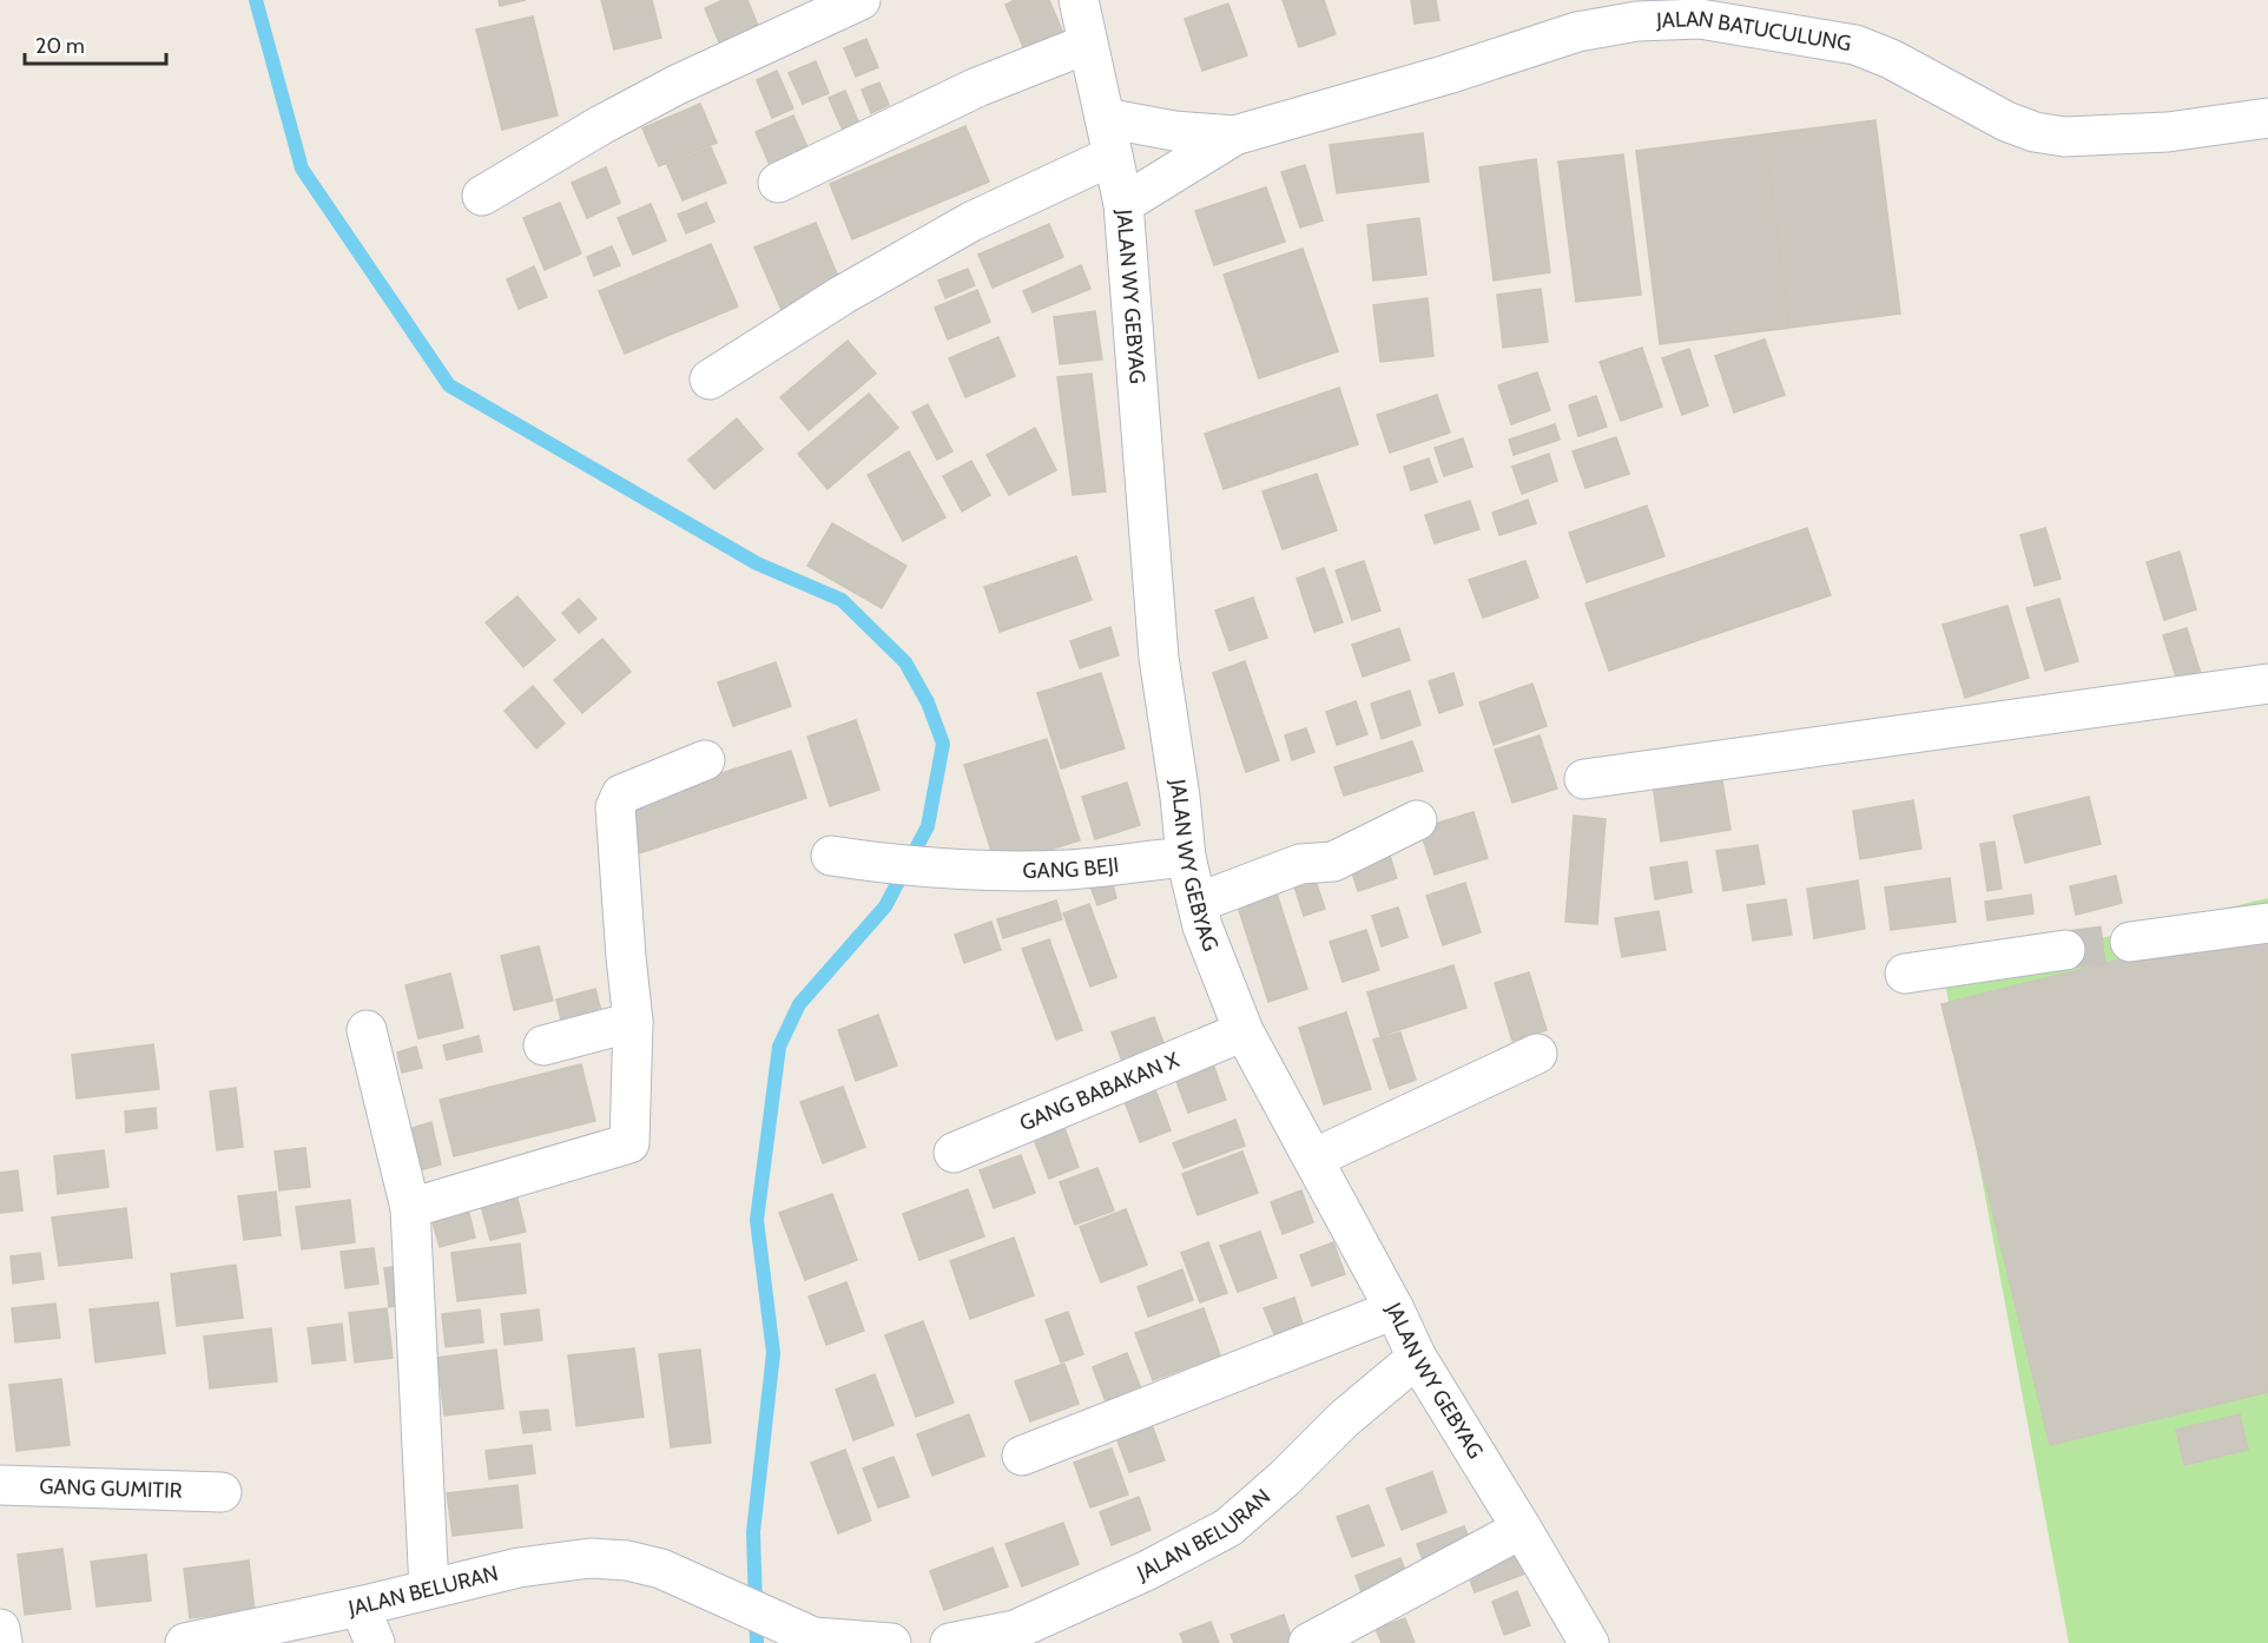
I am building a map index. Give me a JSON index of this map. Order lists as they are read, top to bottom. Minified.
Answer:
{"streets":{"street":["JALAN BATUCULUNG","JALAN WY GEBYAG","GANG BEJI","GANG BABAKAN X","GANG GUMITIR","JALAN BELURAN"]},"crossings":[["JALAN BATUCULUNG","JALAN WY GEBYAG"],["JALAN WY GEBYAG","GANG BEJI"],["JALAN WY GEBYAG","GANG BABAKAN X"],["JALAN WY GEBYAG","JALAN BELURAN"]],"scale_bar":"20 m"}
